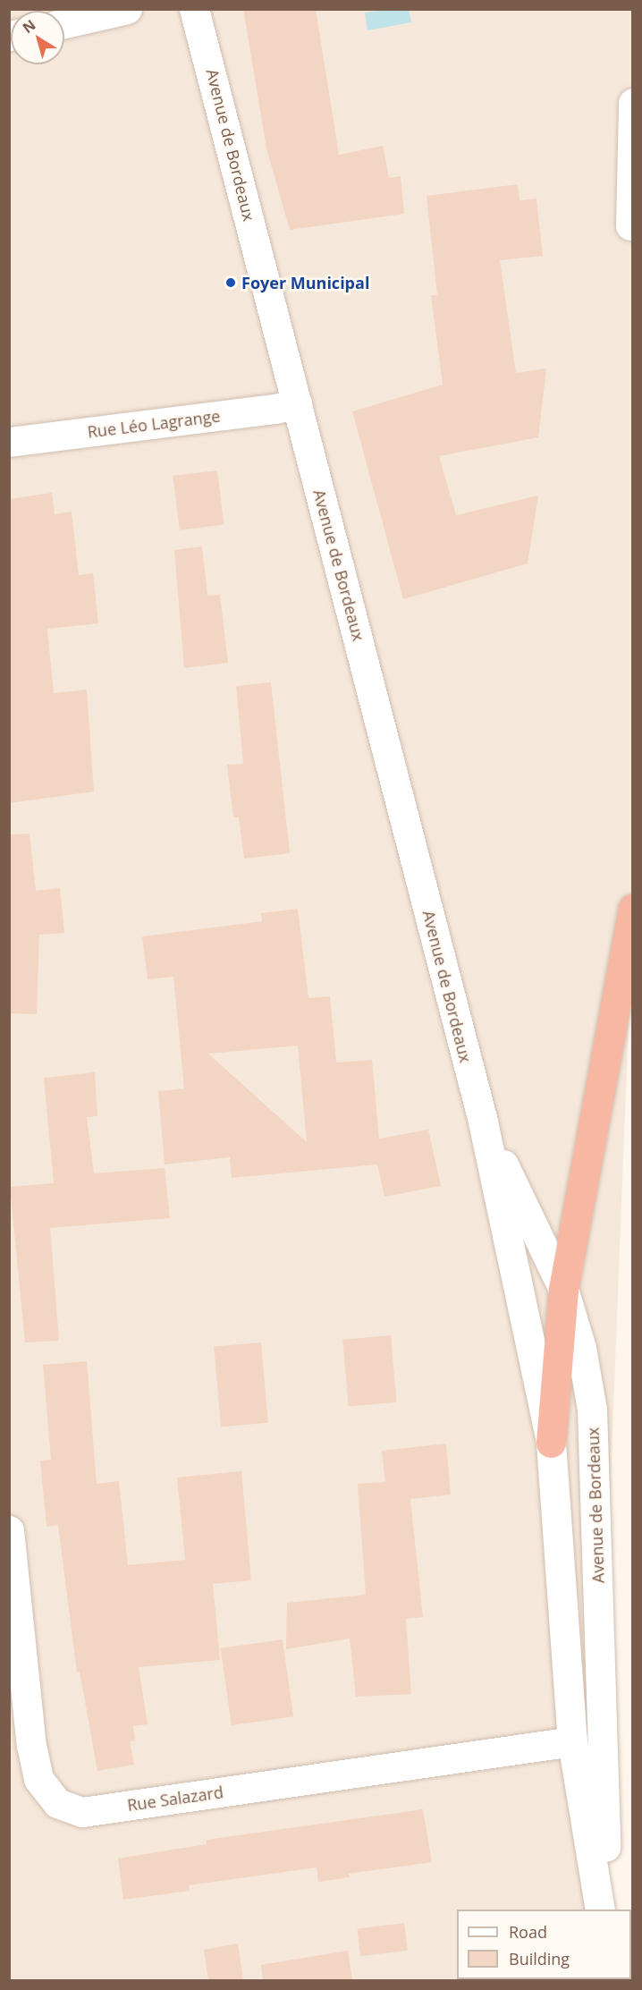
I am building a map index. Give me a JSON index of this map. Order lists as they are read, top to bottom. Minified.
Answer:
{"streets":{"main road":["Avenue de Bordeaux","Rue Léo Lagrange","Rue Salazard"]},"crossings":[["Avenue de Bordeaux","Rue Léo Lagrange"],["Avenue de Bordeaux","Rue Salazard"]],"places":["Foyer Municipal"],"legend":["Road","Building"],"north":"top left"}
